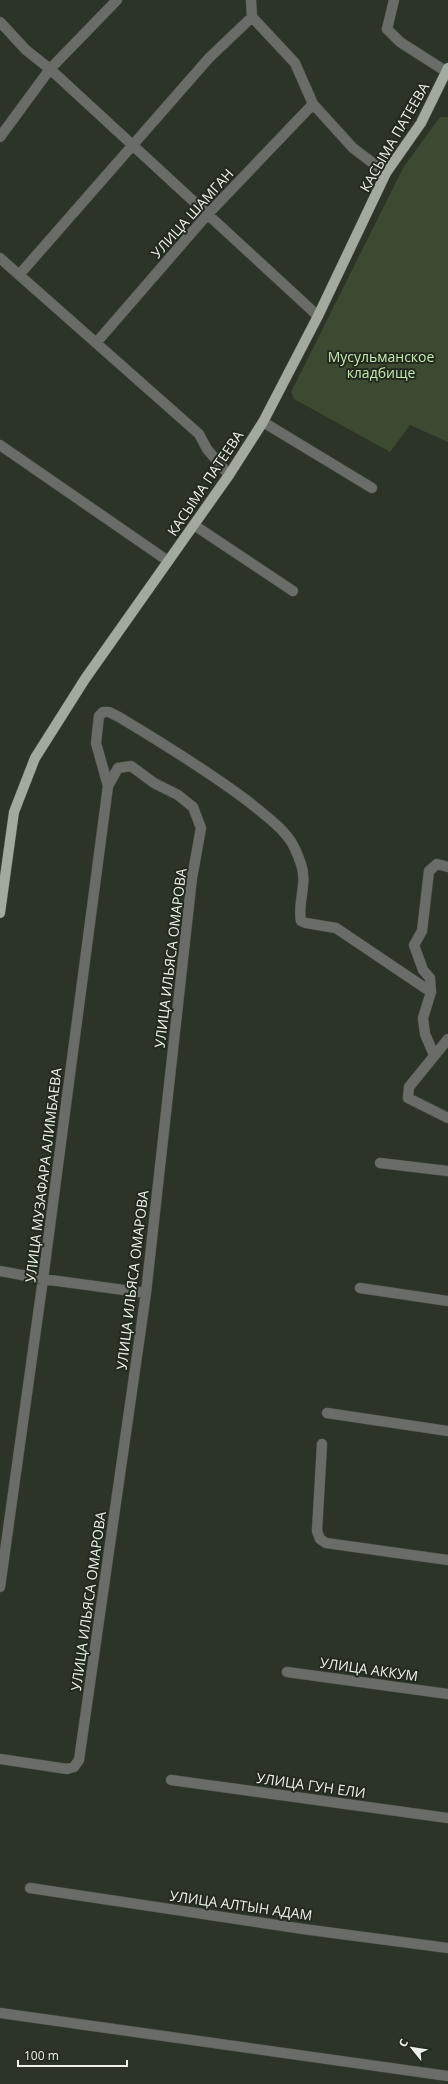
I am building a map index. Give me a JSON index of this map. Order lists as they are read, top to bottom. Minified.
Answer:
{"streets":{"main road":["КАСЫМА ПАТЕЕВА"],"street":["УЛИЦА ШАМГАН","УЛИЦА ИЛЬЯСА ОМАРОВА","УЛИЦА МУЗАФАРА АЛИМБАЕВА","УЛИЦА АККУМ","УЛИЦА ГУН ЕЛИ","УЛИЦА АЛТЫН АДАМ"]},"crossings":[["УЛИЦА ИЛЬЯСА ОМАРОВА","УЛИЦА МУЗАФАРА АЛИМБАЕВА"]],"parks":["Мусульманское кладбище"],"scale_bar":"100 m","north":"top left"}
